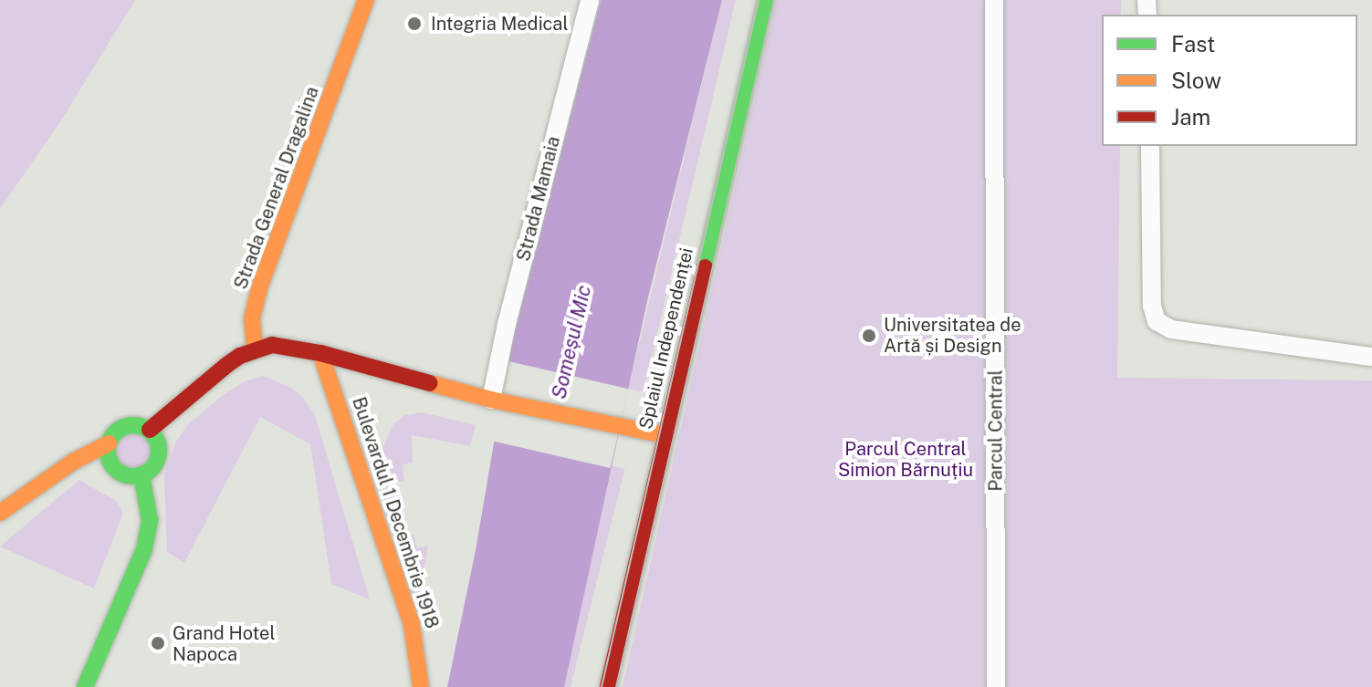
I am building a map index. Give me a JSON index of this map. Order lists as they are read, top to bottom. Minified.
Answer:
{"streets":{"main road":["Strada General Dragalina","Splaiul Independenței","Bulevardul 1 Decembrie 1918"],"street":["Strada Mamaia","Parcul Central"]},"water":["Someșul Mic"],"parks":["Parcul Central Simion Bărnuțiu"],"places":["Integria Medical","Universitatea de Artă și Design","Grand Hotel Napoca"],"legend":["Fast","Slow","Jam"]}
